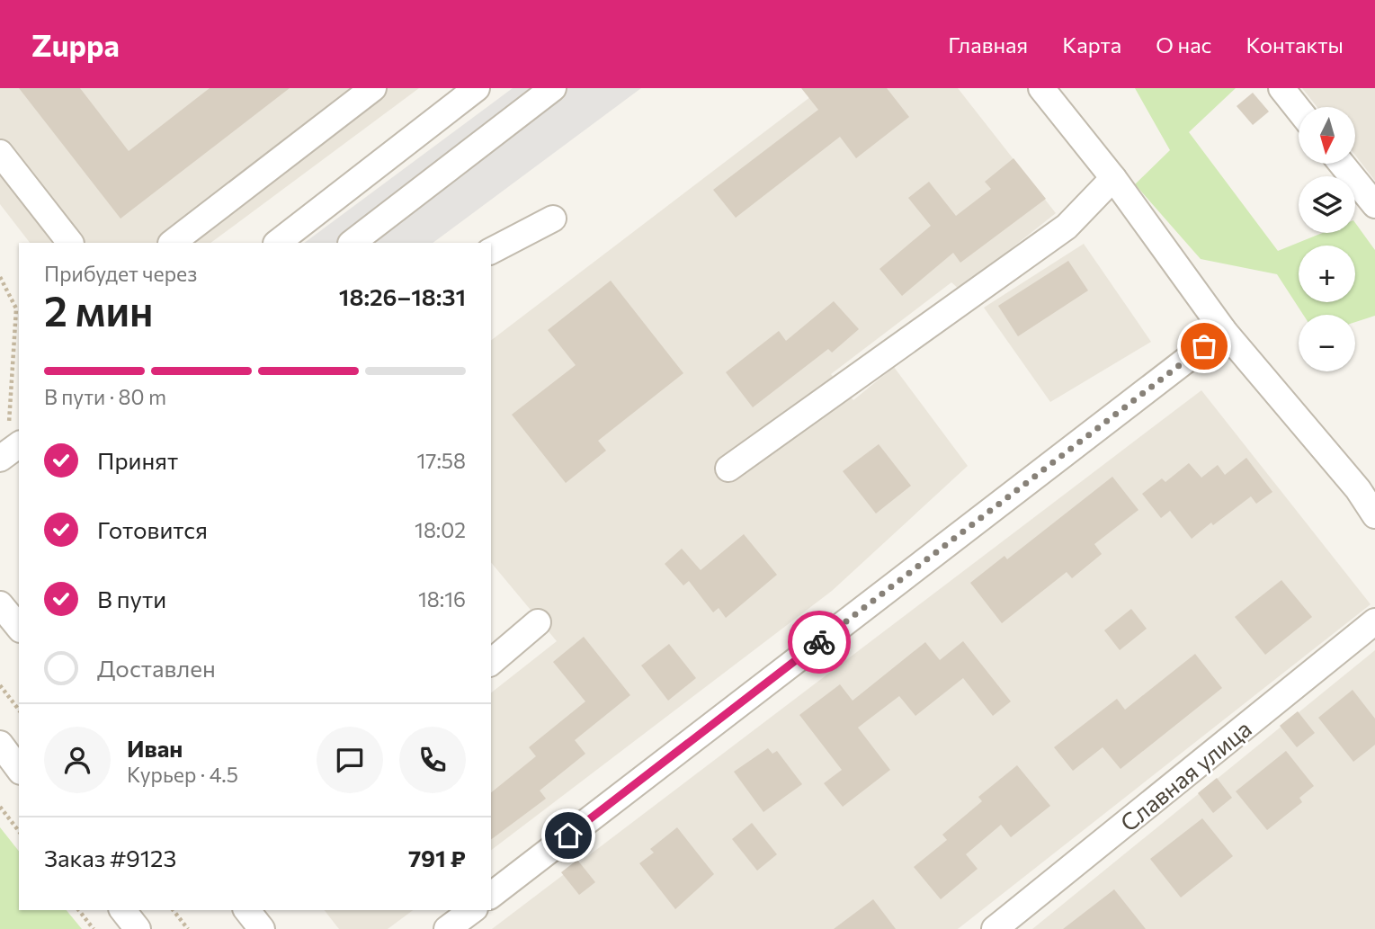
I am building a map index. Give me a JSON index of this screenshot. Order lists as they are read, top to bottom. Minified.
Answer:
{"streets":{"street":["Славная улица"]},"north":"bottom","page":{"header":"Zuppa","nav":["Главная","Карта","О нас","Контакты"],"map_buttons":["+","−"],"heading":["2 мин","Прибудет через","18:26–18:31"],"panel":["Иван","Курьер · 4.5","Заказ #9123","791 ₽"],"bar":"В пути · 80 m","list":[["Принят","17:58"],["Готовится","18:02"],["В пути","18:16"],"Доставлен"]}}
